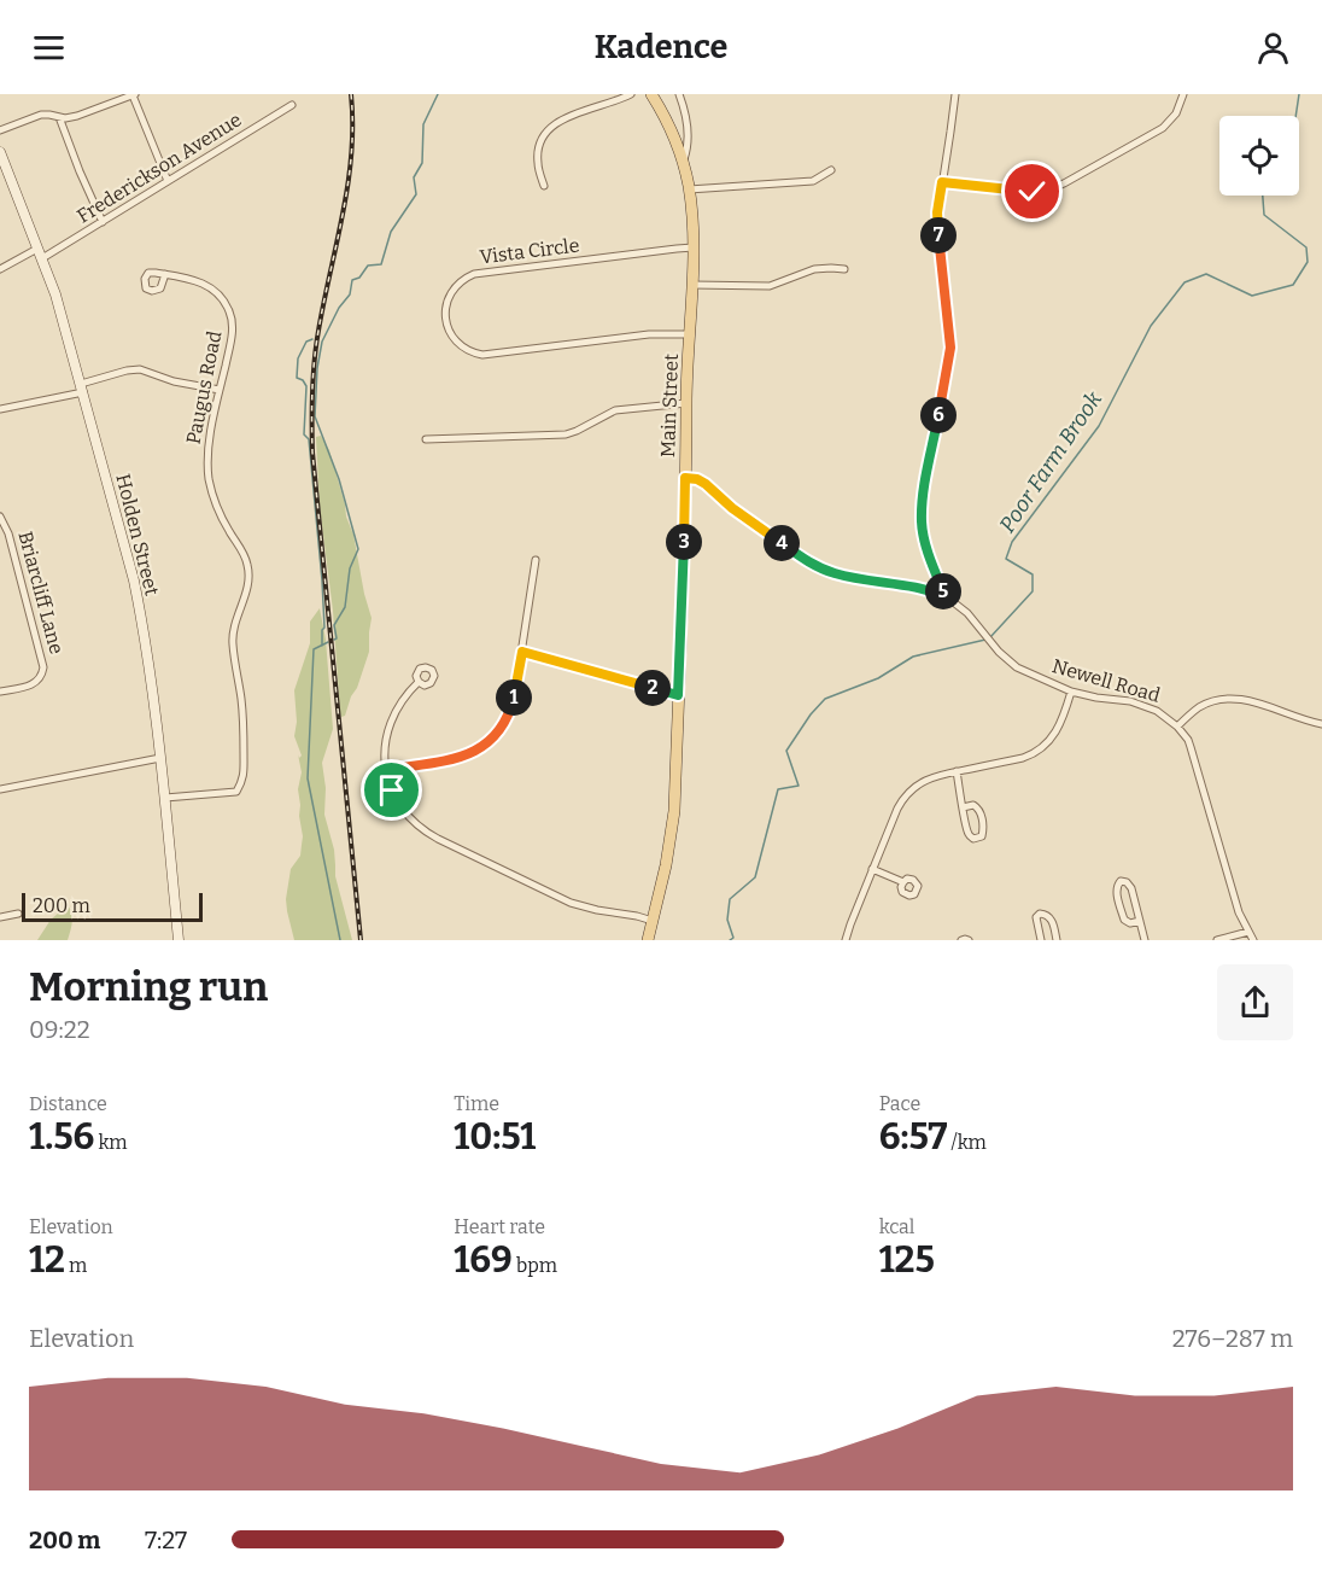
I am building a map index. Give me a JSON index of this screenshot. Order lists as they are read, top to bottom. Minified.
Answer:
{"streets":{"main road":["Main Street","Holden Street"],"street":["Frederickson Avenue","Vista Circle","Paugus Road","Briarcliff Lane","Newell Road"]},"crossings":[["Frederickson Avenue","Holden Street"],["Vista Circle","Main Street"],["Paugus Road","Holden Street"],["Main Street","Newell Road"]],"water":["Poor Farm Brook"],"scale_bar":"200 m","page":{"header":"Kadence","pins":["7","6","3","4","5","2","1"],"scale":"200 m","heading":["Morning run","09:22"],"stats":[["Distance","1.56 km"],["Time","10:51"],["Pace","6:57 /km"],["Elevation","12 m"],["Heart rate","169 bpm"],["kcal","125"]],"chart":["Elevation","276–287 m"],"list":[{"name":"200 m","note":"7:27"}]}}
